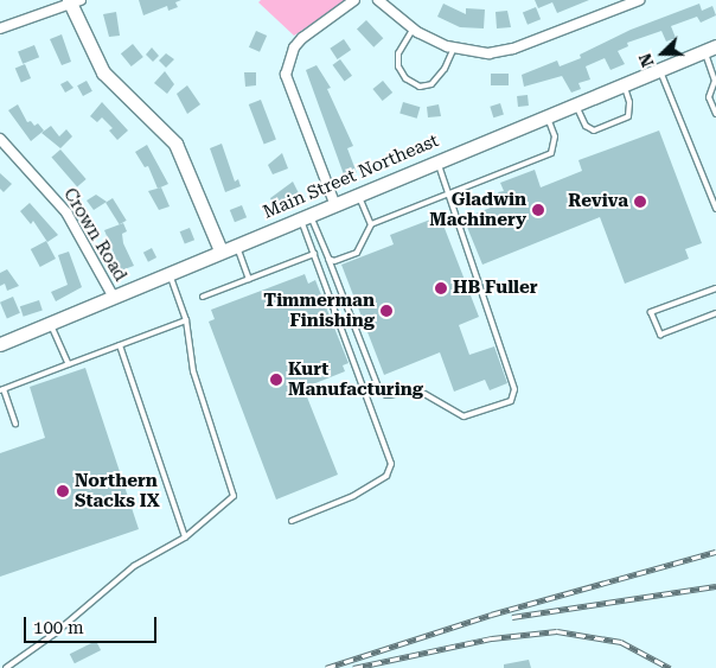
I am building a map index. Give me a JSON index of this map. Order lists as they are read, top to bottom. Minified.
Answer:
{"streets":{"street":["Main Street Northeast","Crown Road"]},"crossings":[["Main Street Northeast","Crown Road"]],"places":["Reviva","Gladwin Machinery","HB Fuller","Timmerman Finishing","Kurt Manufacturing","Northern Stacks IX"],"scale_bar":"100 m","north":"left"}
